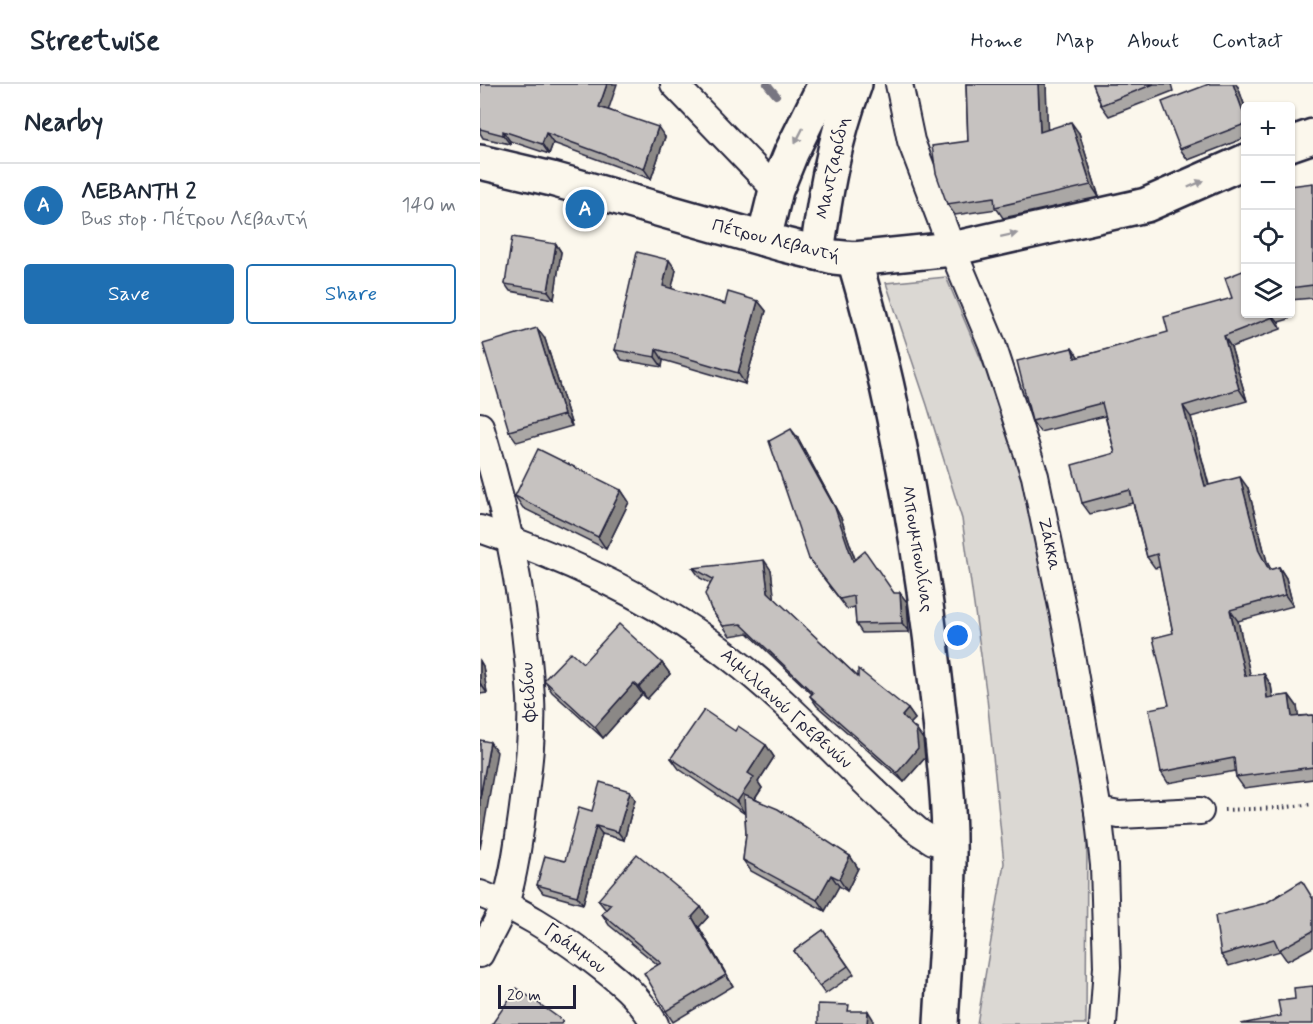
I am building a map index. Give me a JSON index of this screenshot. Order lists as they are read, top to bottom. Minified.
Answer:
{"streets":{"street":["Μαντζαρίδη","Πέτρου Λεβαντή","Ζάκκα","Μπουμπουλίνας","Φειδίου","Αιμιλιανού Γρεβενών","Γράμμου"]},"crossings":[["Μαντζαρίδη","Πέτρου Λεβαντή"],["Πέτρου Λεβαντή","Ζάκκα"],["Πέτρου Λεβαντή","Μπουμπουλίνας"],["Μπουμπουλίνας","Αιμιλιανού Γρεβενών"],["Φειδίου","Αιμιλιανού Γρεβενών"],["Φειδίου","Γράμμου"]],"one_way":["Πέτρου Λεβαντή"],"scale_bar":"20 m","page":{"header":"Streetwise","nav":["Home","Map","About","Contact"],"heading":"Nearby","map_buttons":["+","−"],"list":[{"mark":"A","name":"ΛΕΒΑΝΤΗ 2","note":"Bus stop · Πέτρου Λεβαντή","value":"140 m"}],"pins":"A","buttons":["Save","Share"],"scale":"20 m"}}
